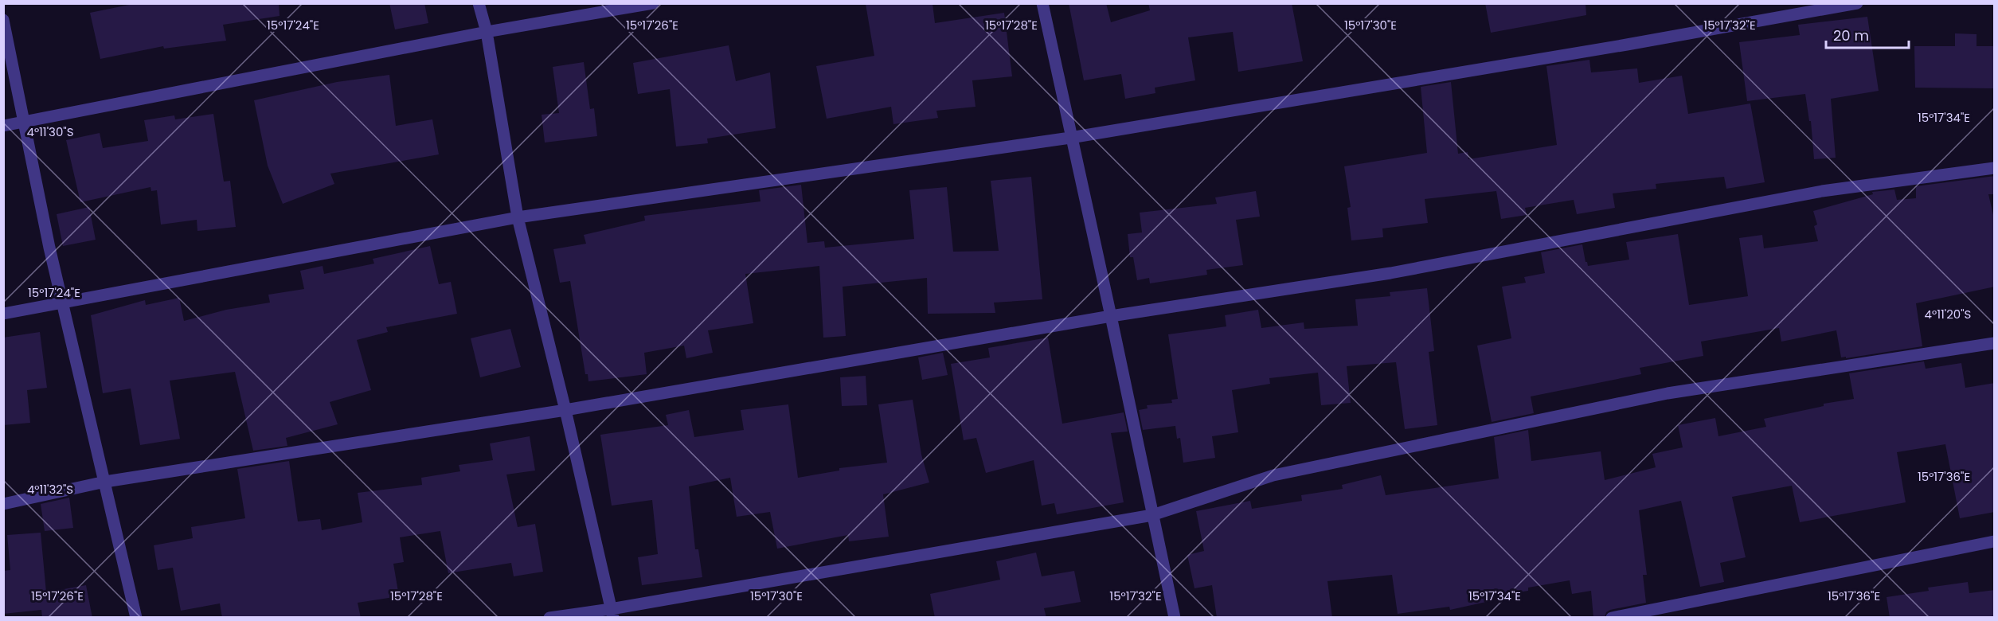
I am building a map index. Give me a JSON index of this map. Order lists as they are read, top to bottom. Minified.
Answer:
{"scale_bar":"20 m","coordinates":["15°17'24\"E","15°17'26\"E","15°17'28\"E","15°17'30\"E","15°17'32\"E","15°17'34\"E","4°11'30\"S","4°11'20\"S","15°17'36\"E","4°11'32\"S"]}
